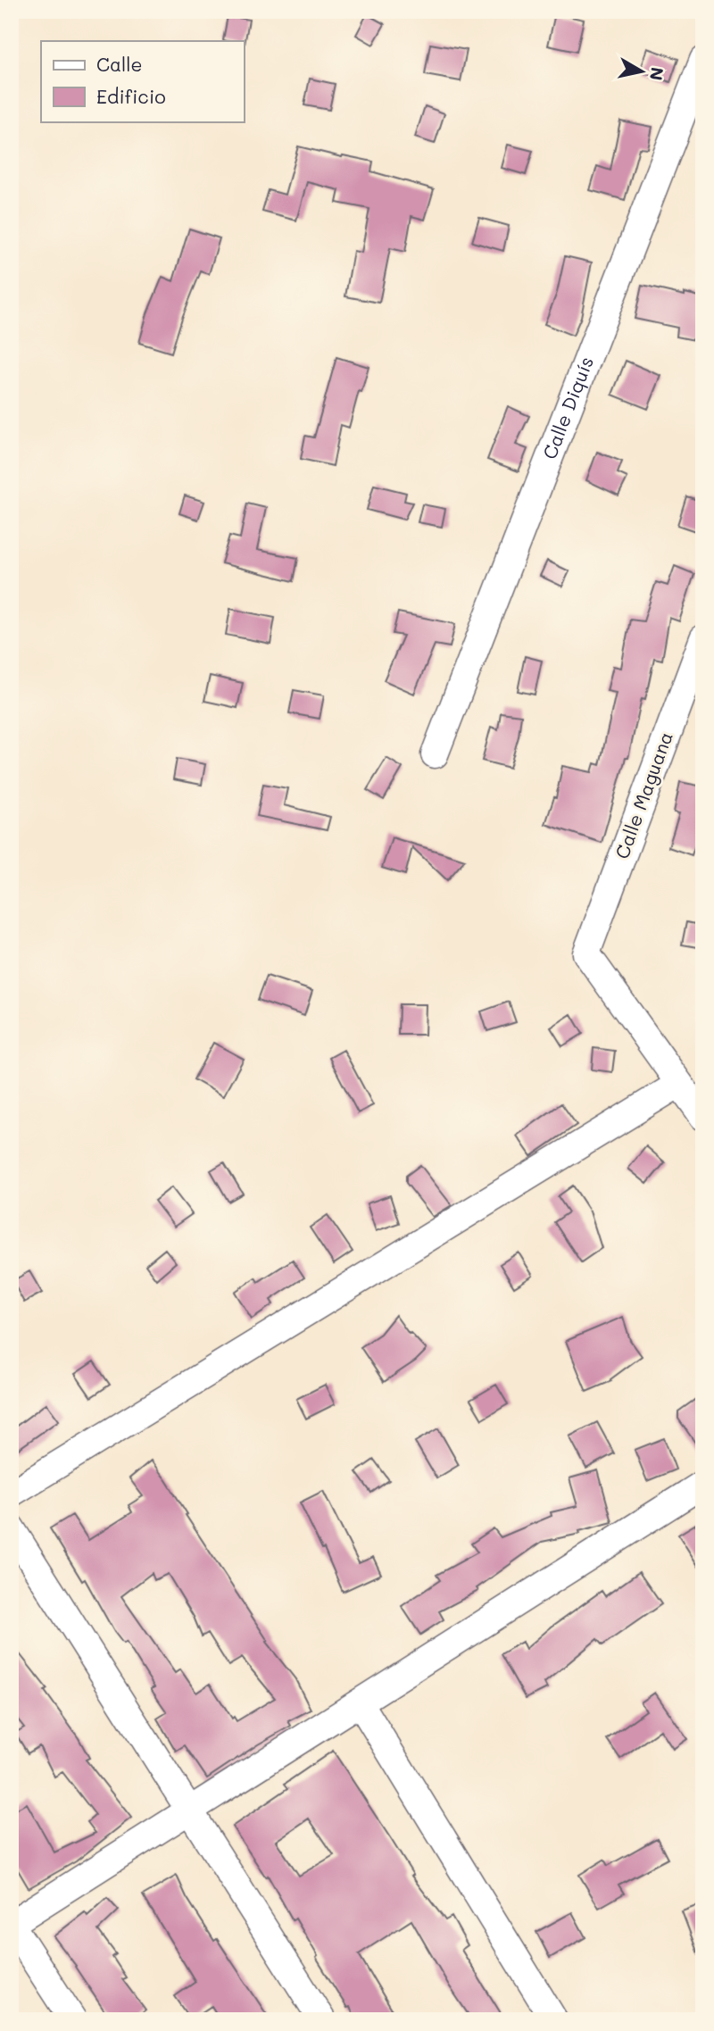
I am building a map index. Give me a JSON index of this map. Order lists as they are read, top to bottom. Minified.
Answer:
{"streets":{"street":["Calle Diquís","Calle Maguana"]},"legend":["Calle","Edificio"],"north":"right"}
